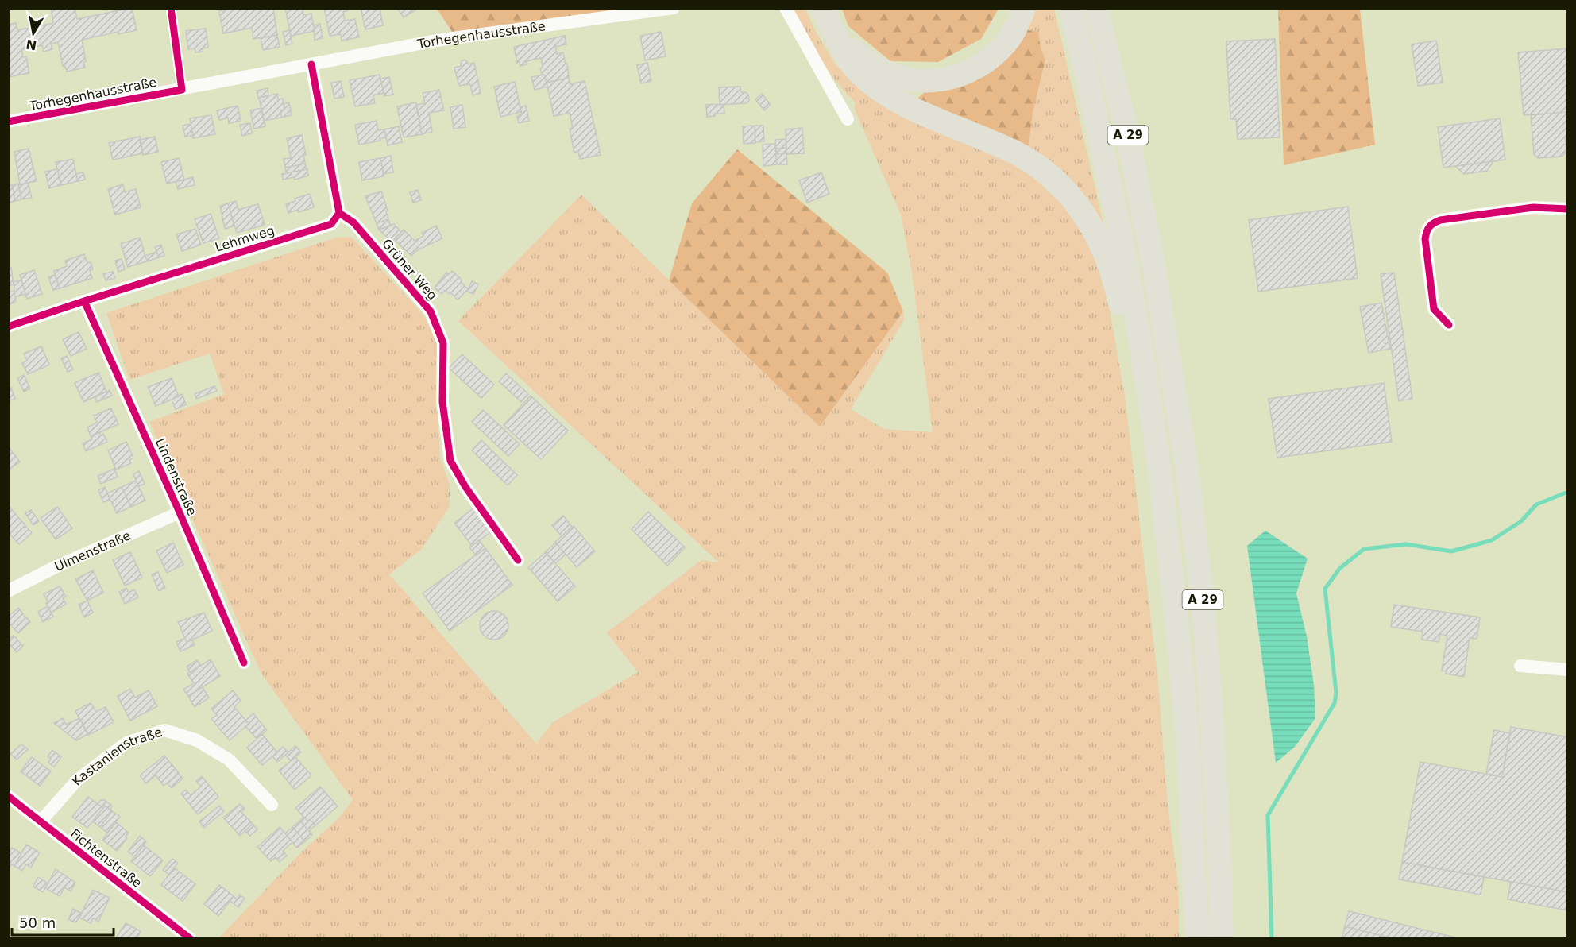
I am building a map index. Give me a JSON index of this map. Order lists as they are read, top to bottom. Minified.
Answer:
{"streets":{"highway":["A 29"],"street":["Torhegenhausstraße","Lehmweg","Grüner Weg","Lindenstraße","Ulmenstraße","Kastanienstraße","Fichtenstraße"]},"crossings":[["Lehmweg","Grüner Weg"],["Lehmweg","Lindenstraße"],["Lindenstraße","Ulmenstraße"],["Kastanienstraße","Fichtenstraße"]],"scale_bar":"50 m","north":"bottom"}
